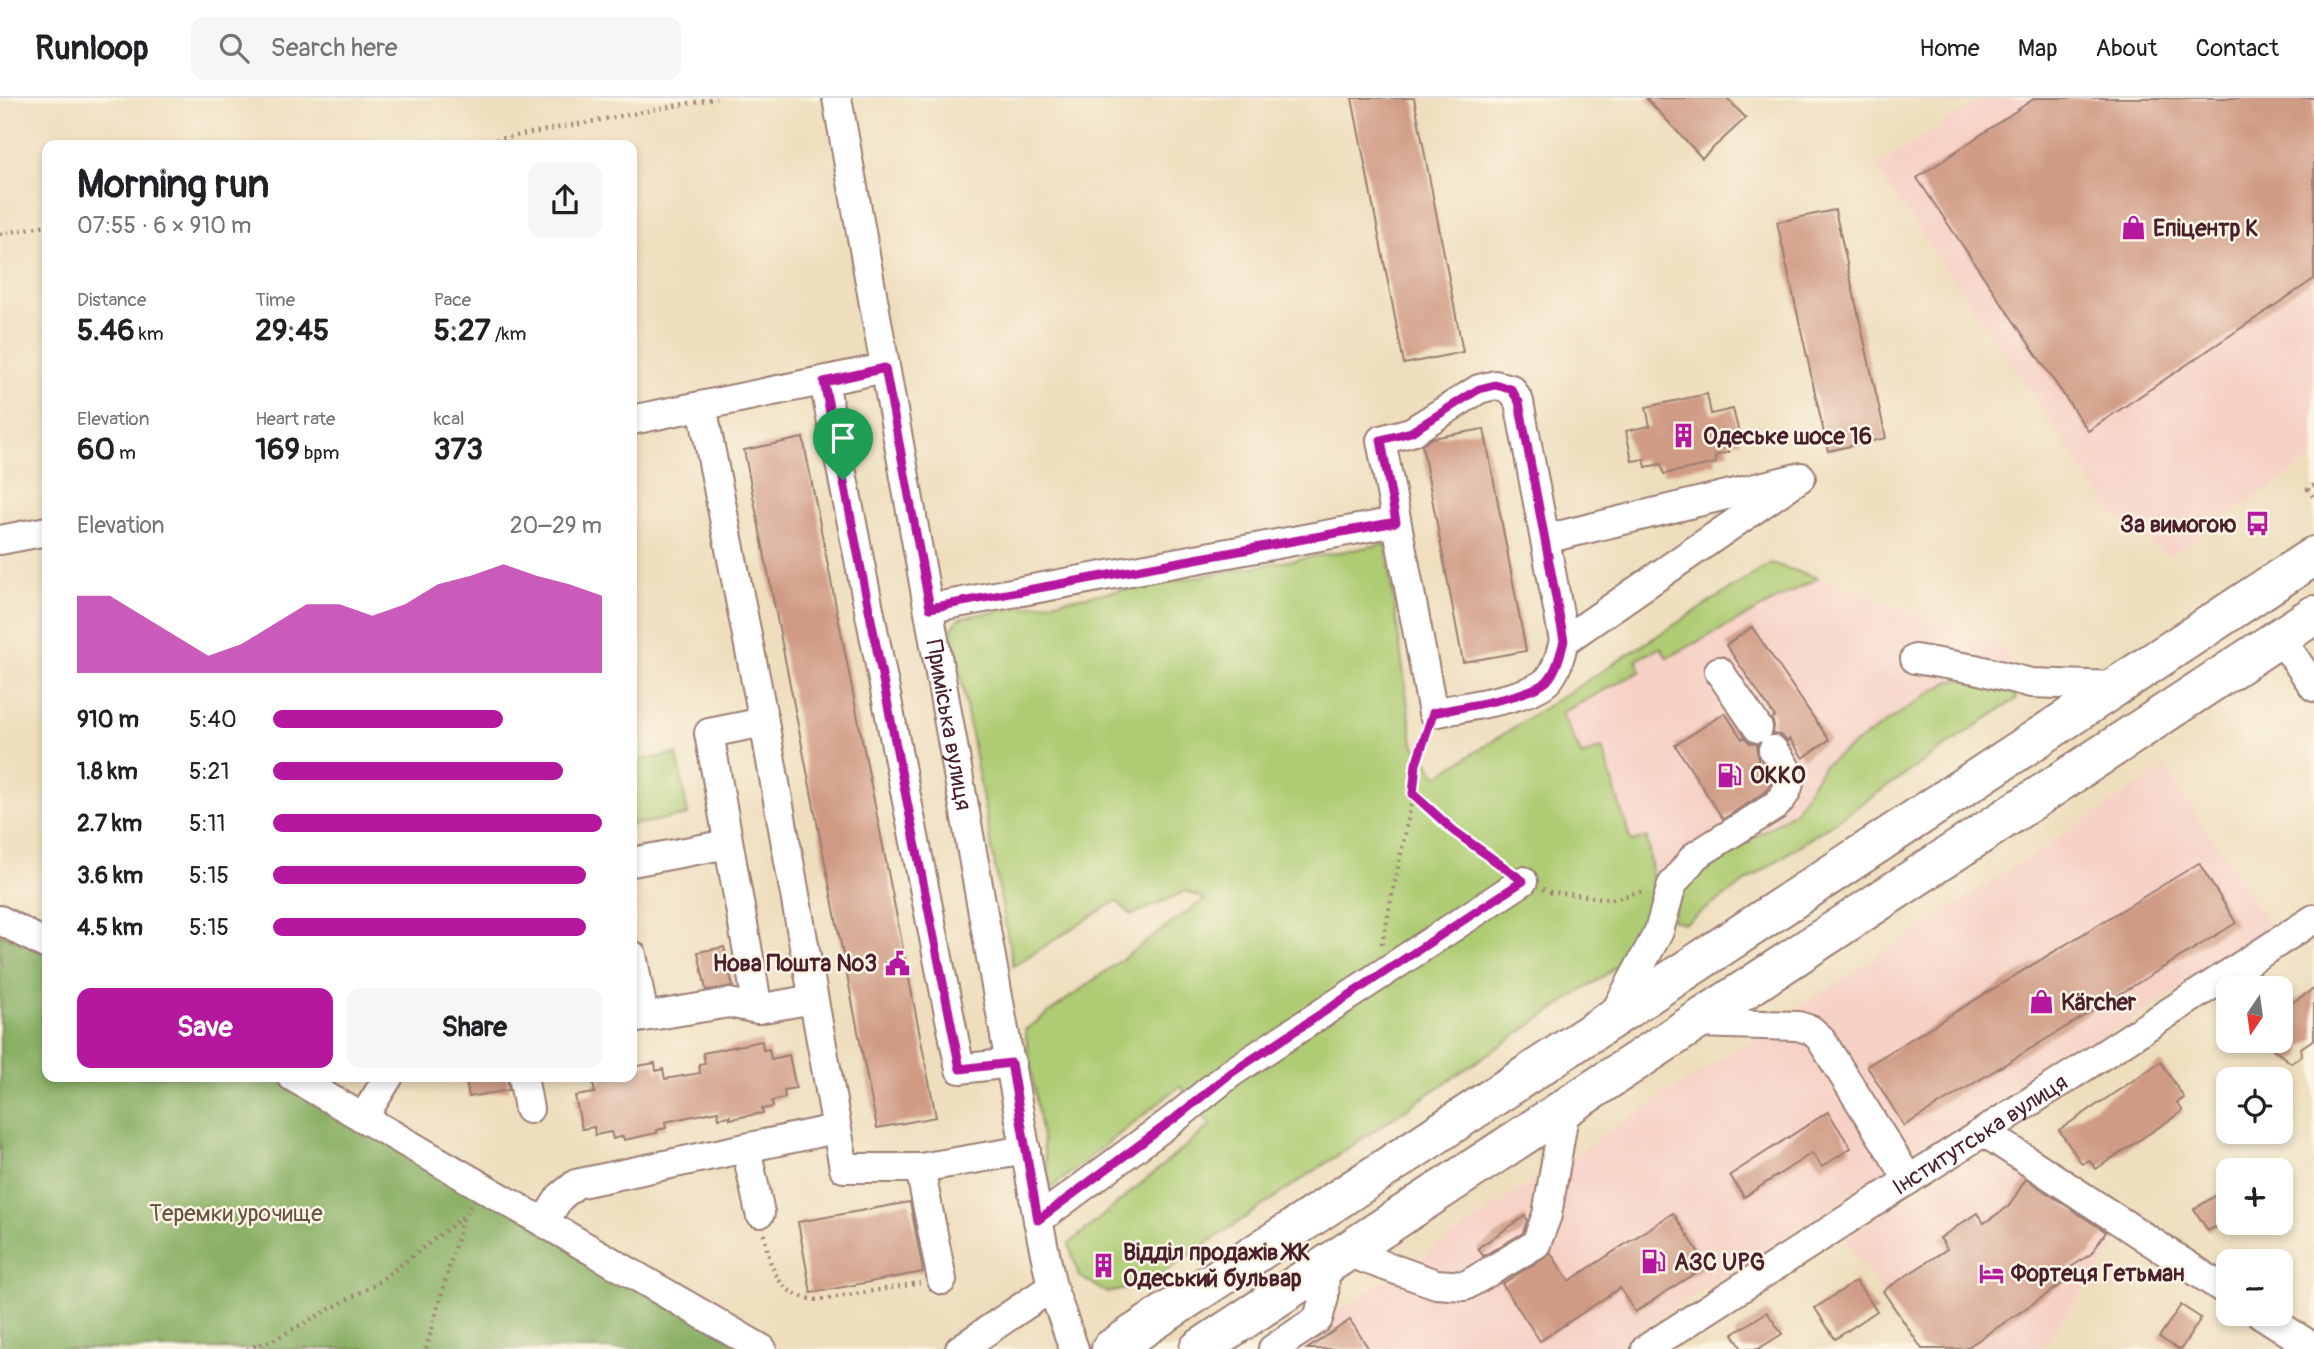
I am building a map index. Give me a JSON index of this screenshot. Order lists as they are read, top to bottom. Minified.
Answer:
{"streets":{"street":["Приміська вулиця","Інститутська вулиця"]},"parks":["Теремки урочище"],"places":{"shop":["Епіцентр К","Kärcher"],"building":["Одеське шосе 16","Відділ продажів ЖК Одеський бульвар"],"bus stop":["За вимогою"],"fuel station":["ОККО","АЗС UPG"],"public building":["Нова Пошта №3"],"hotel":["Фортеця Гетьман"]},"north":"bottom","page":{"header":"Runloop","search":"Search here","nav":["Home","Map","About","Contact"],"heading":["Morning run","07:55 · 6 × 910 m"],"stats":[["Distance","5.46 km"],["Time","29:45"],["Pace","5:27 /km"],["Elevation","60 m"],["Heart rate","169 bpm"],["kcal","373"]],"chart":["Elevation","20–29 m"],"list":[{"name":"910 m","note":"5:40"},{"name":"1.8 km","note":"5:21"},{"name":"2.7 km","note":"5:11"},{"name":"3.6 km","note":"5:15"},{"name":"4.5 km","note":"5:15"}],"buttons":["Save","Share"],"map_buttons":["+","−"]}}
